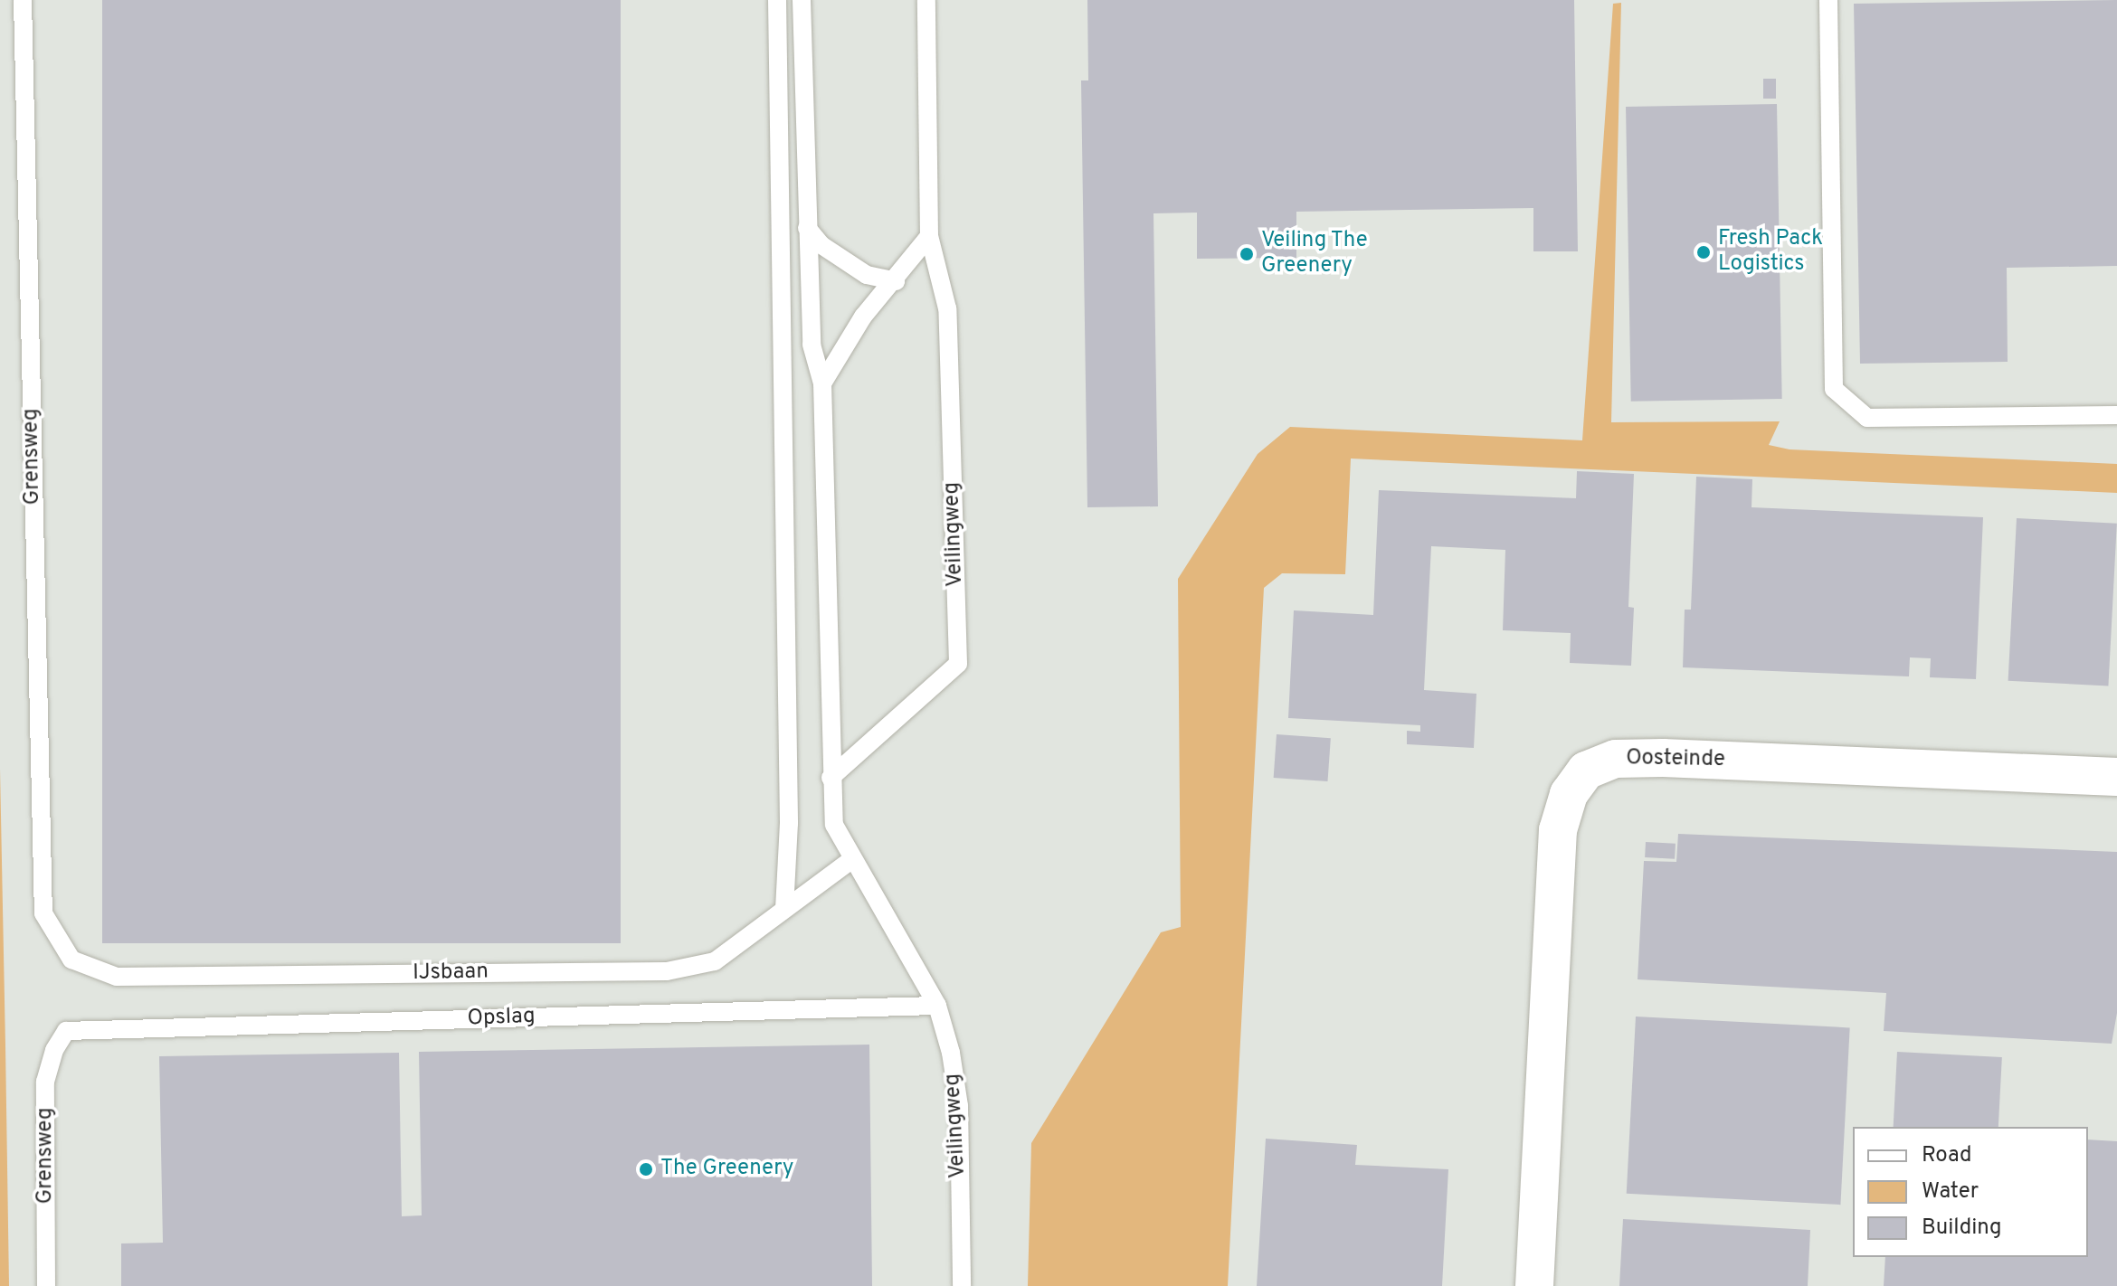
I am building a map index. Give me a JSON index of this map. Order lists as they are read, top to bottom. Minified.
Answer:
{"streets":{"street":["Oosteinde"],"lane":["Grensweg","Veilingweg","IJsbaan","Opslag"]},"crossings":[["Grensweg","IJsbaan"],["Grensweg","Opslag"],["Veilingweg","IJsbaan"],["Veilingweg","Opslag"]],"places":["Fresh Pack Logistics","Veiling The Greenery","The Greenery"],"legend":["Road","Water","Building"]}
